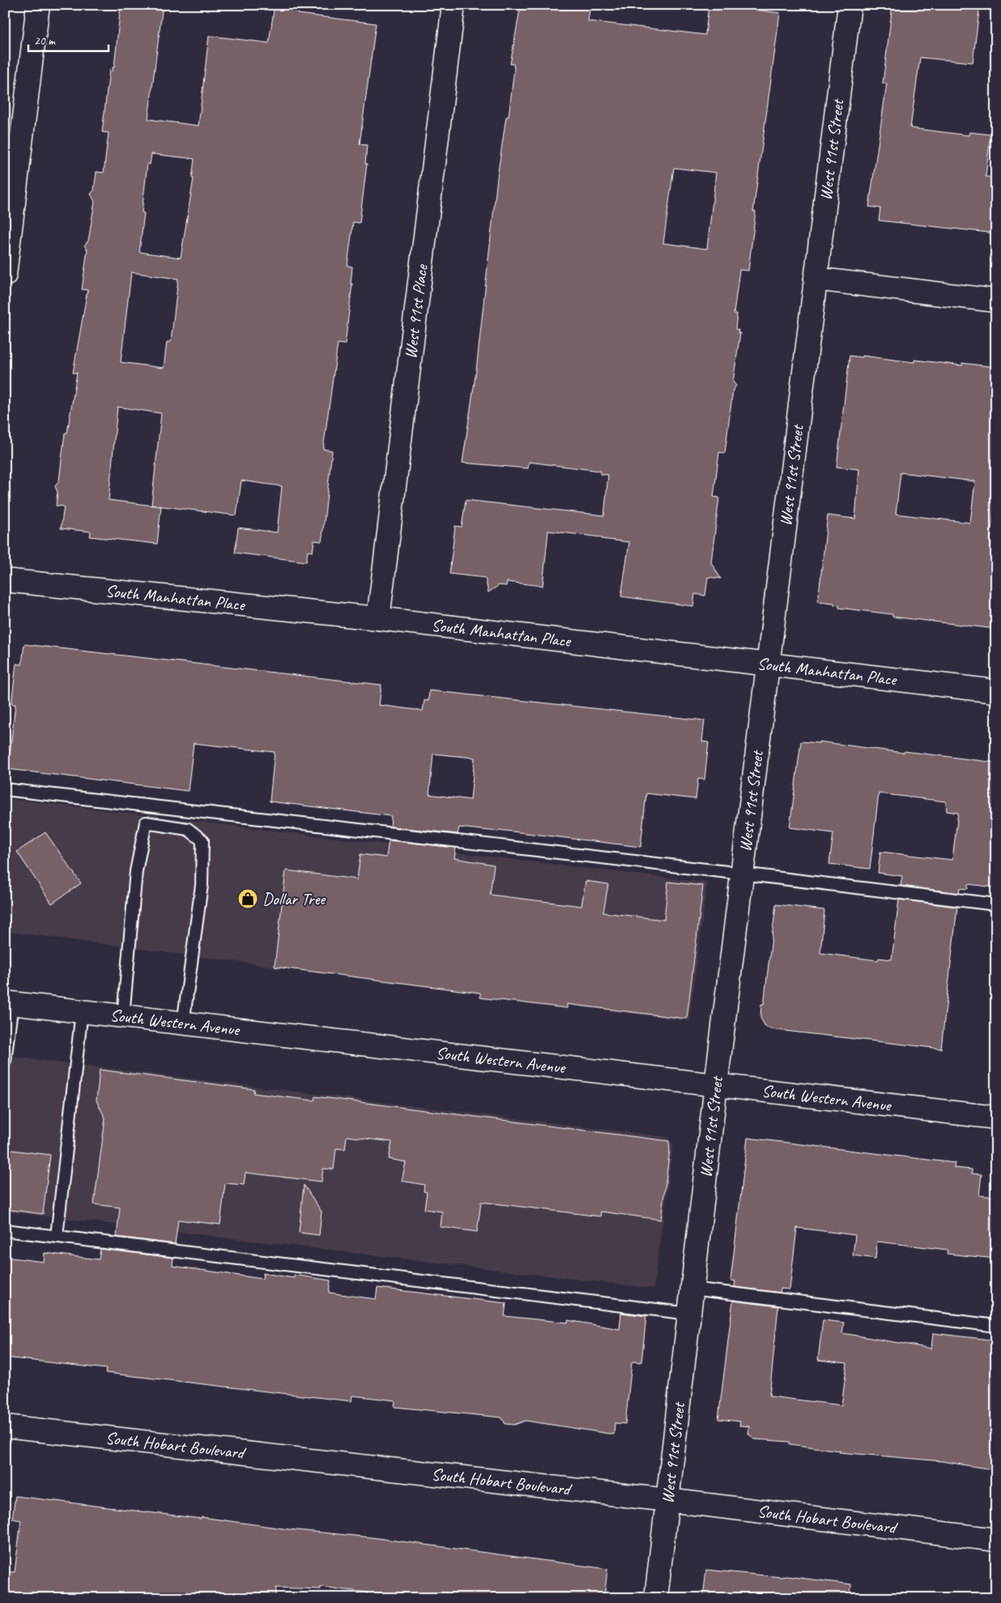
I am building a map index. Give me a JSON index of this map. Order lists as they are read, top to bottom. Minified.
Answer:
{"streets":{"street":["West 91st Street","West 91st Place","South Manhattan Place","South Western Avenue","South Hobart Boulevard"]},"crossings":[["West 91st Street","South Manhattan Place"],["West 91st Street","South Western Avenue"],["West 91st Street","South Hobart Boulevard"],["West 91st Place","South Manhattan Place"]],"places":{"shop":["Dollar Tree"]},"scale_bar":"20 m"}
